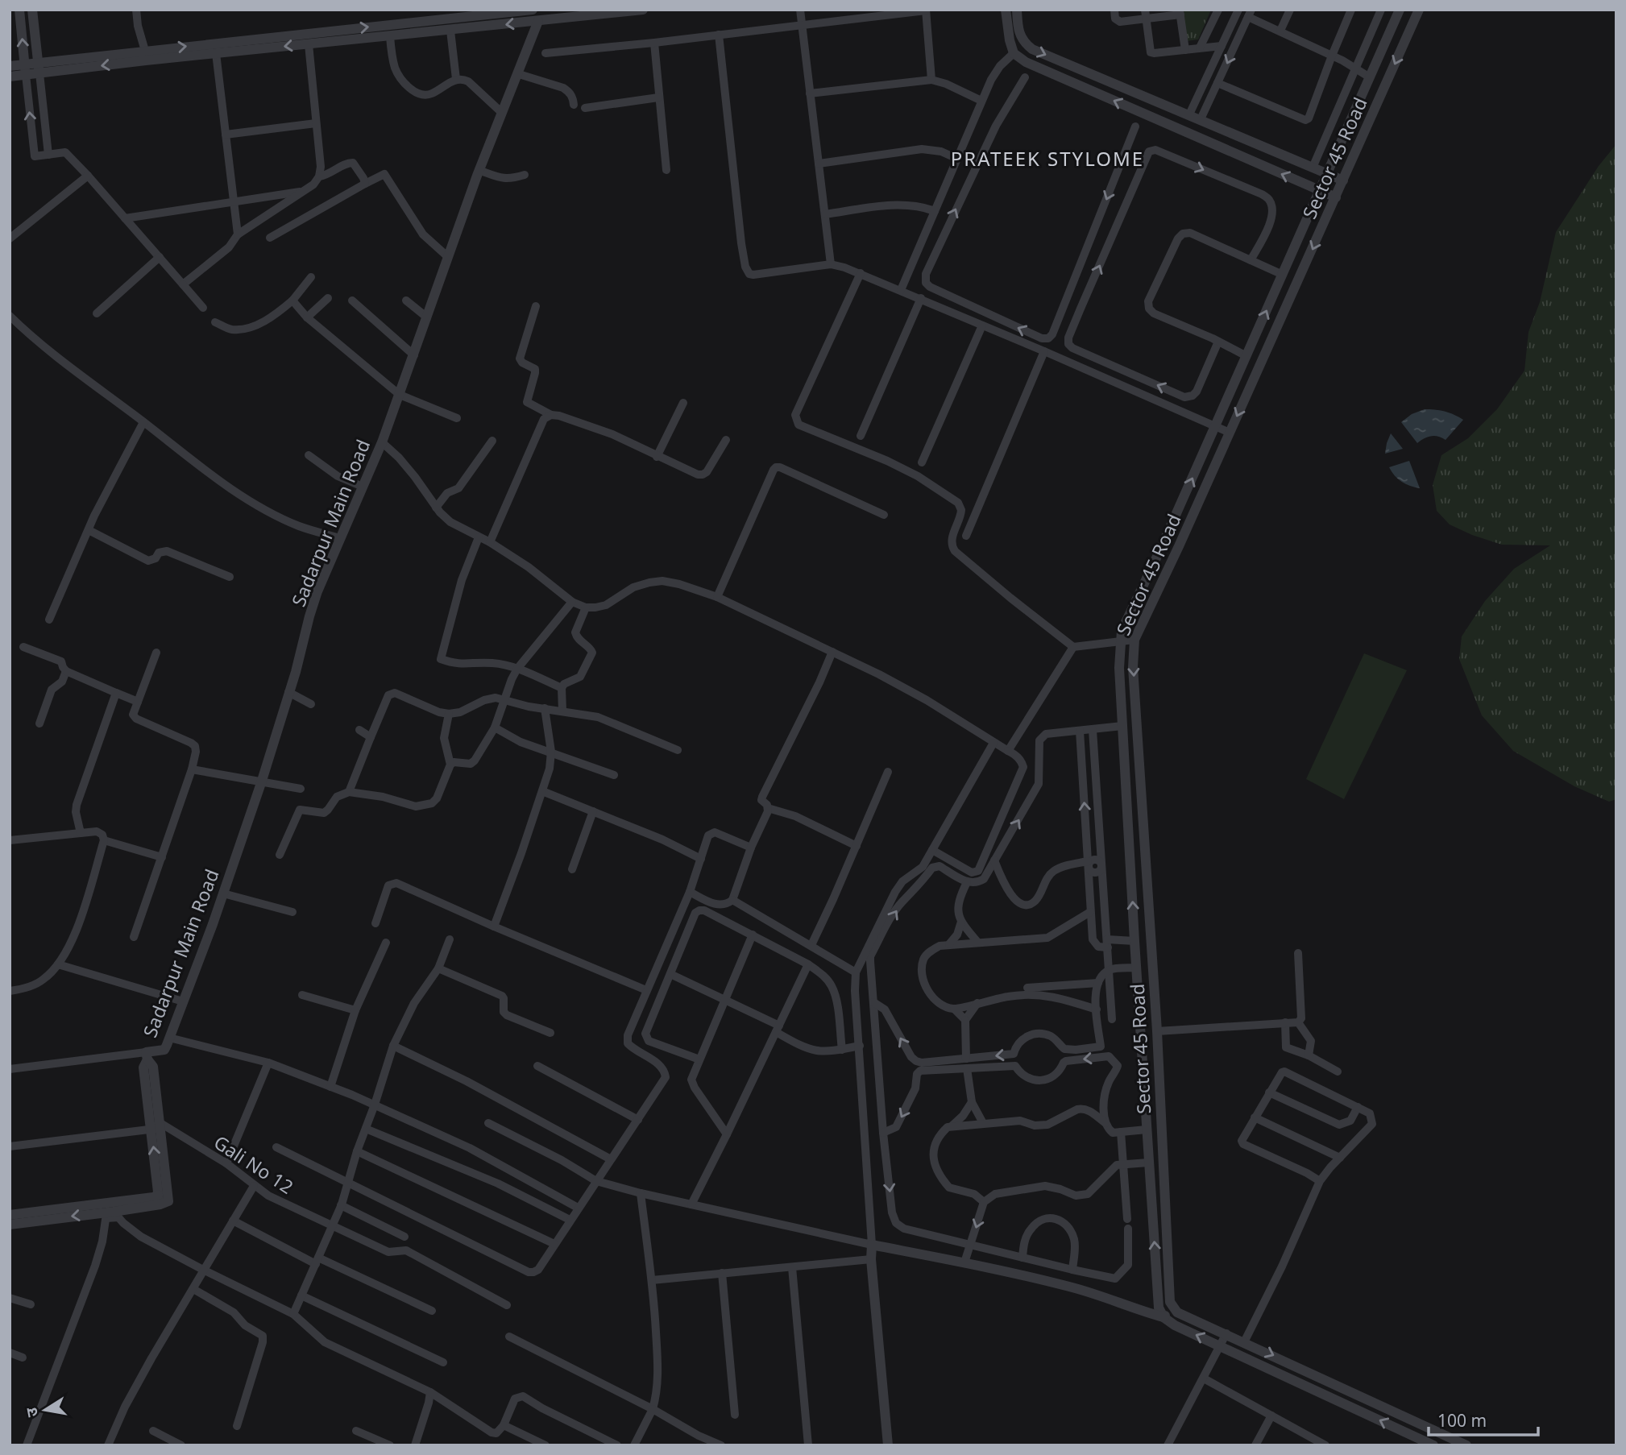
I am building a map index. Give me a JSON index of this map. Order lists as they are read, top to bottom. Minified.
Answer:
{"streets":{"street":["Sector 45 Road","Sadarpur Main Road","Gali No 12"]},"crossings":[["Sadarpur Main Road","Gali No 12"]],"districts":["PRATEEK STYLOME"],"scale_bar":"100 m","north":"left"}
